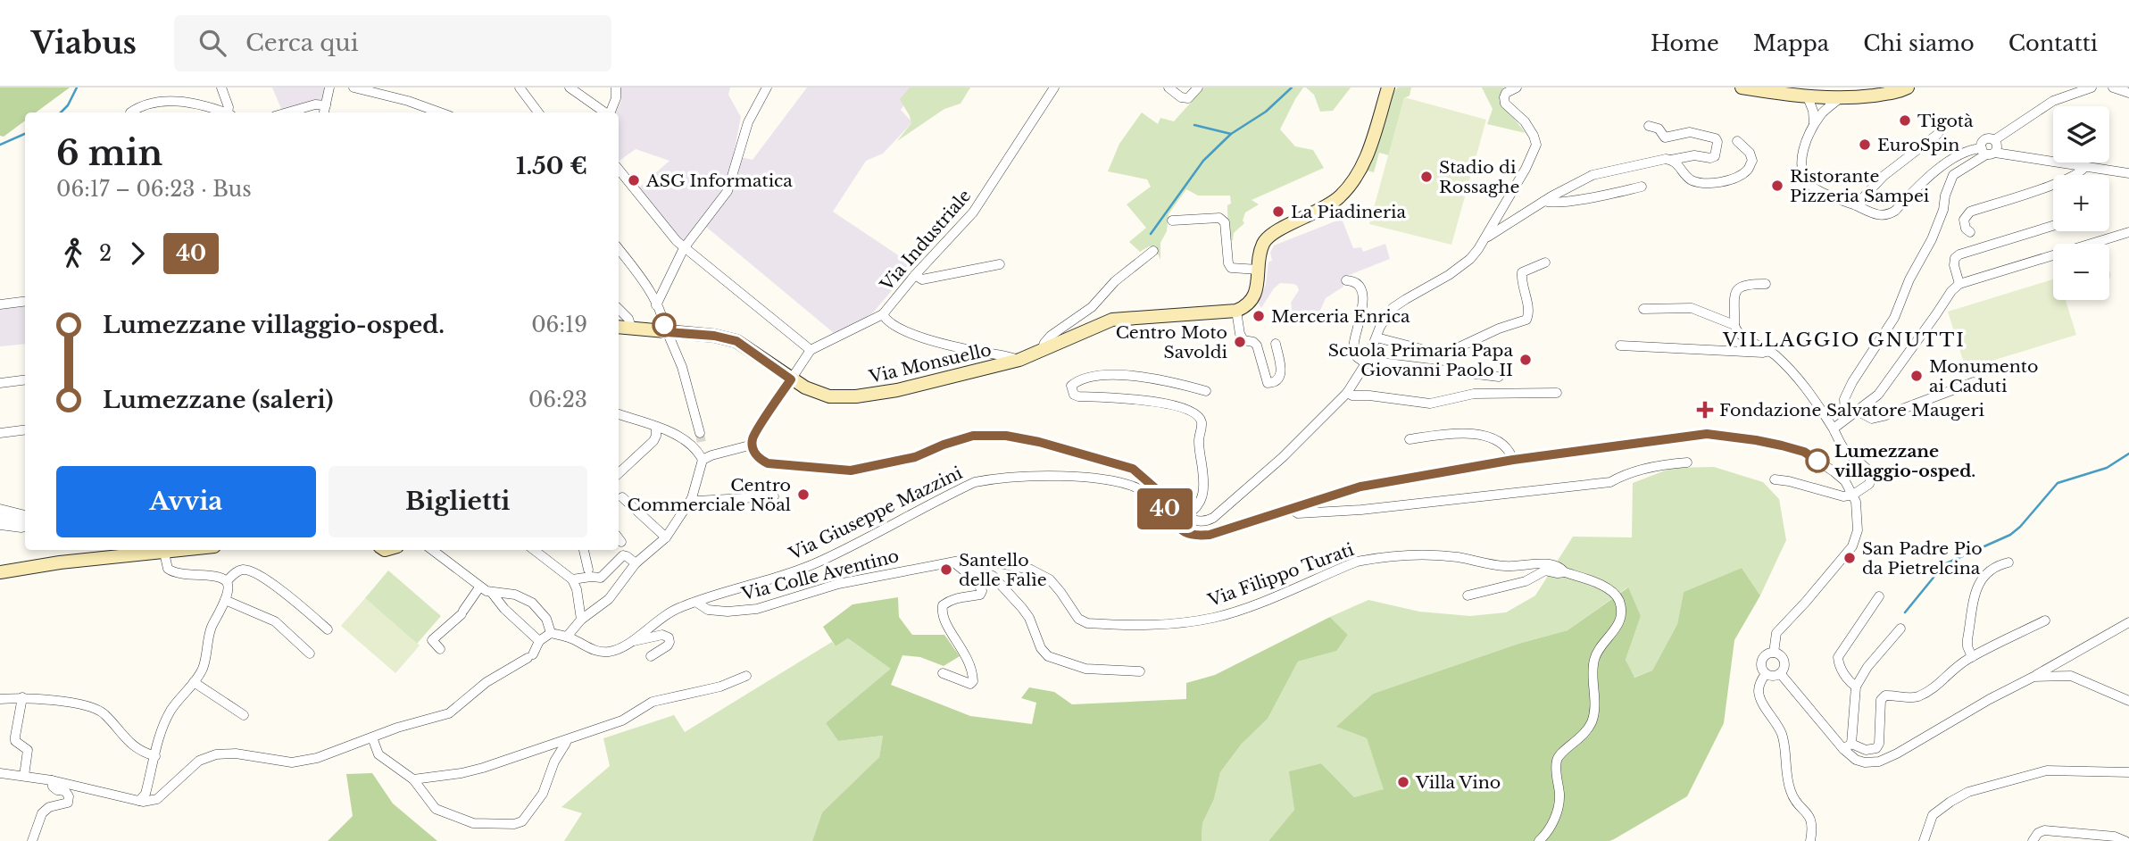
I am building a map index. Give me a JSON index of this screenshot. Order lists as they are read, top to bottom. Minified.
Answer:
{"streets":{"main road":["Via Monsuello"],"street":["Via Industriale","Via Giuseppe Mazzini","Via Colle Aventino","Via Filippo Turati"]},"crossings":[["Via Giuseppe Mazzini","Via Colle Aventino"],["Via Colle Aventino","Via Filippo Turati"]],"districts":["VILLAGGIO GNUTTI"],"places":{"other":["Tigotà","EuroSpin","Stadio di Rossaghe","ASG Informatica","Ristorante Pizzeria Sampei","La Piadineria","Merceria Enrica","Centro Moto Savoldi","Scuola Primaria Papa Giovanni Paolo II","Monumento ai Caduti","Lumezzane villaggio-osped.","Centro Commerciale Nöal","San Padre Pio da Pietrelcina","Santello delle Falìe","Villa Vino"],"health":["Fondazione Salvatore Maugeri"]},"lines":["bus line 40"],"page":{"header":"Viabus","search":"Cerca qui","nav":["Home","Mappa","Chi siamo","Contatti"],"on_map":"40","map_buttons":["+","−"],"heading":["6 min","06:17 – 06:23 · Bus","1.50 €"],"legs":["2","40"],"list":[{"name":"Lumezzane villaggio-osped.","value":"06:19"},{"name":"Lumezzane (saleri)","value":"06:23"}],"buttons":["Avvia","Biglietti"]}}
